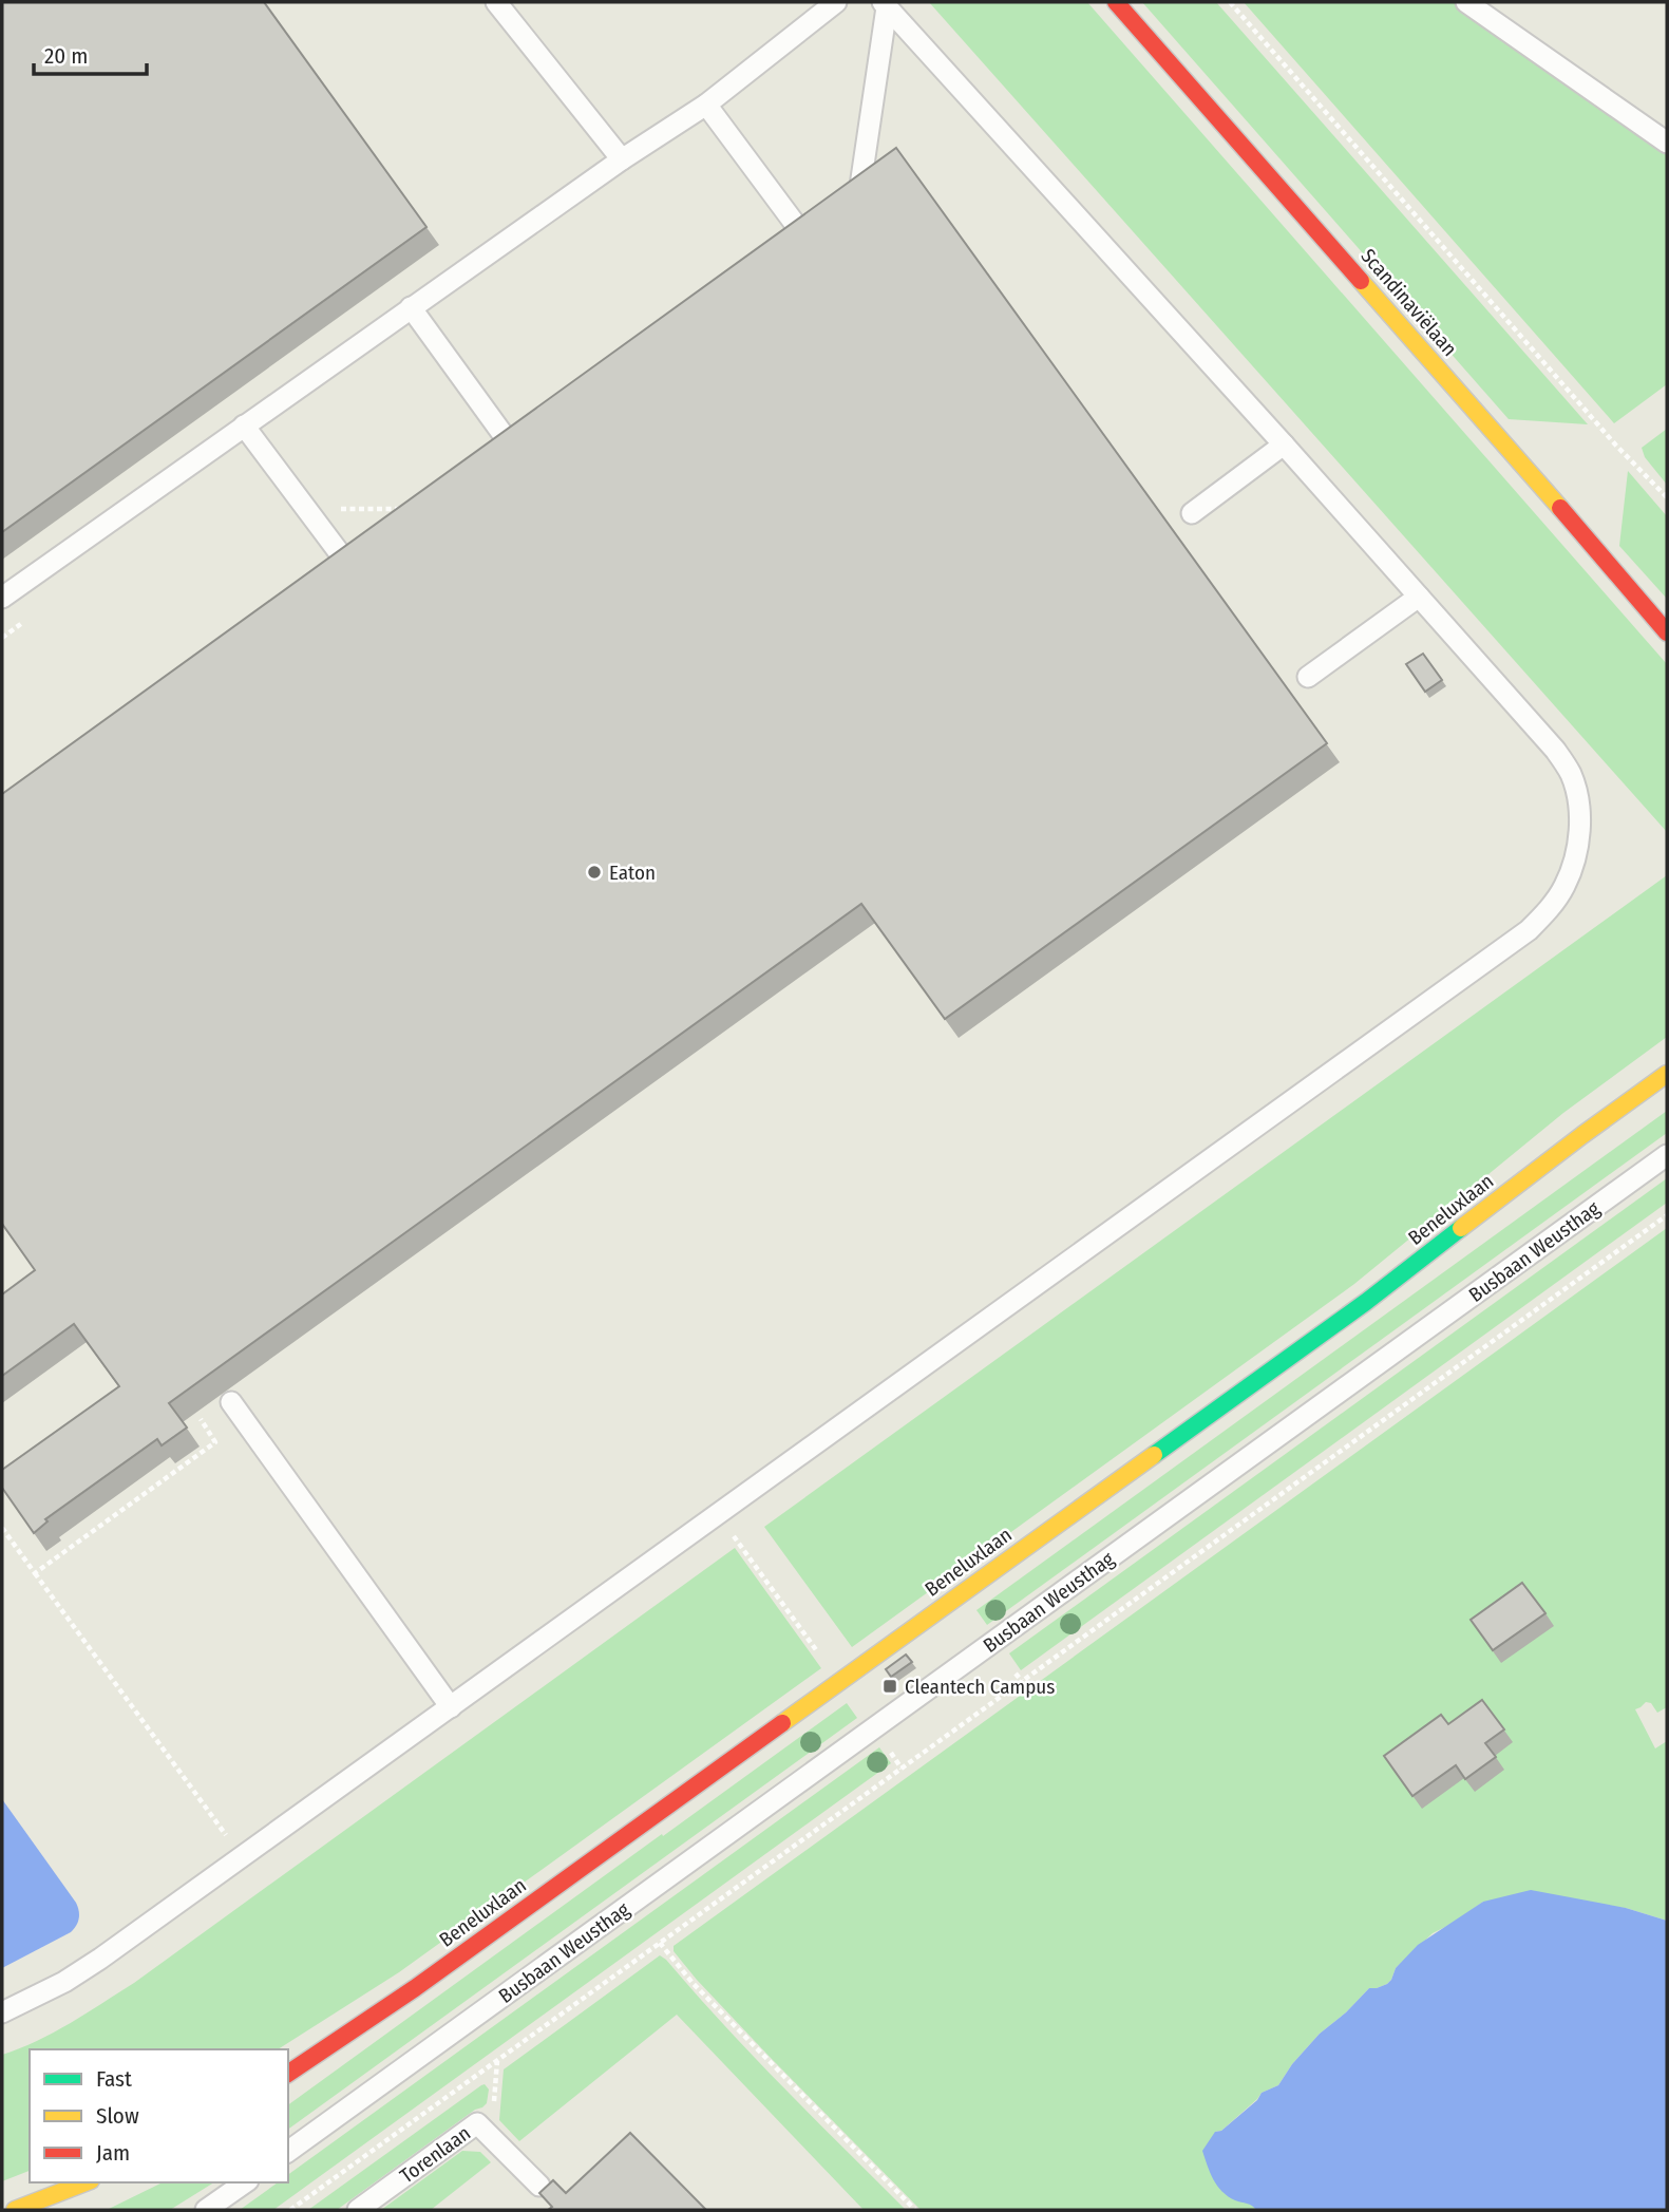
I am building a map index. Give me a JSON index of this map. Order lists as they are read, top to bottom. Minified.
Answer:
{"streets":{"street":["Scandinaviëlaan","Beneluxlaan"],"lane":["Busbaan Weusthag","Torenlaan"]},"places":{"other":["Eaton"],"transit":["Cleantech Campus"]},"legend":["Fast","Slow","Jam"],"scale_bar":"20 m"}
